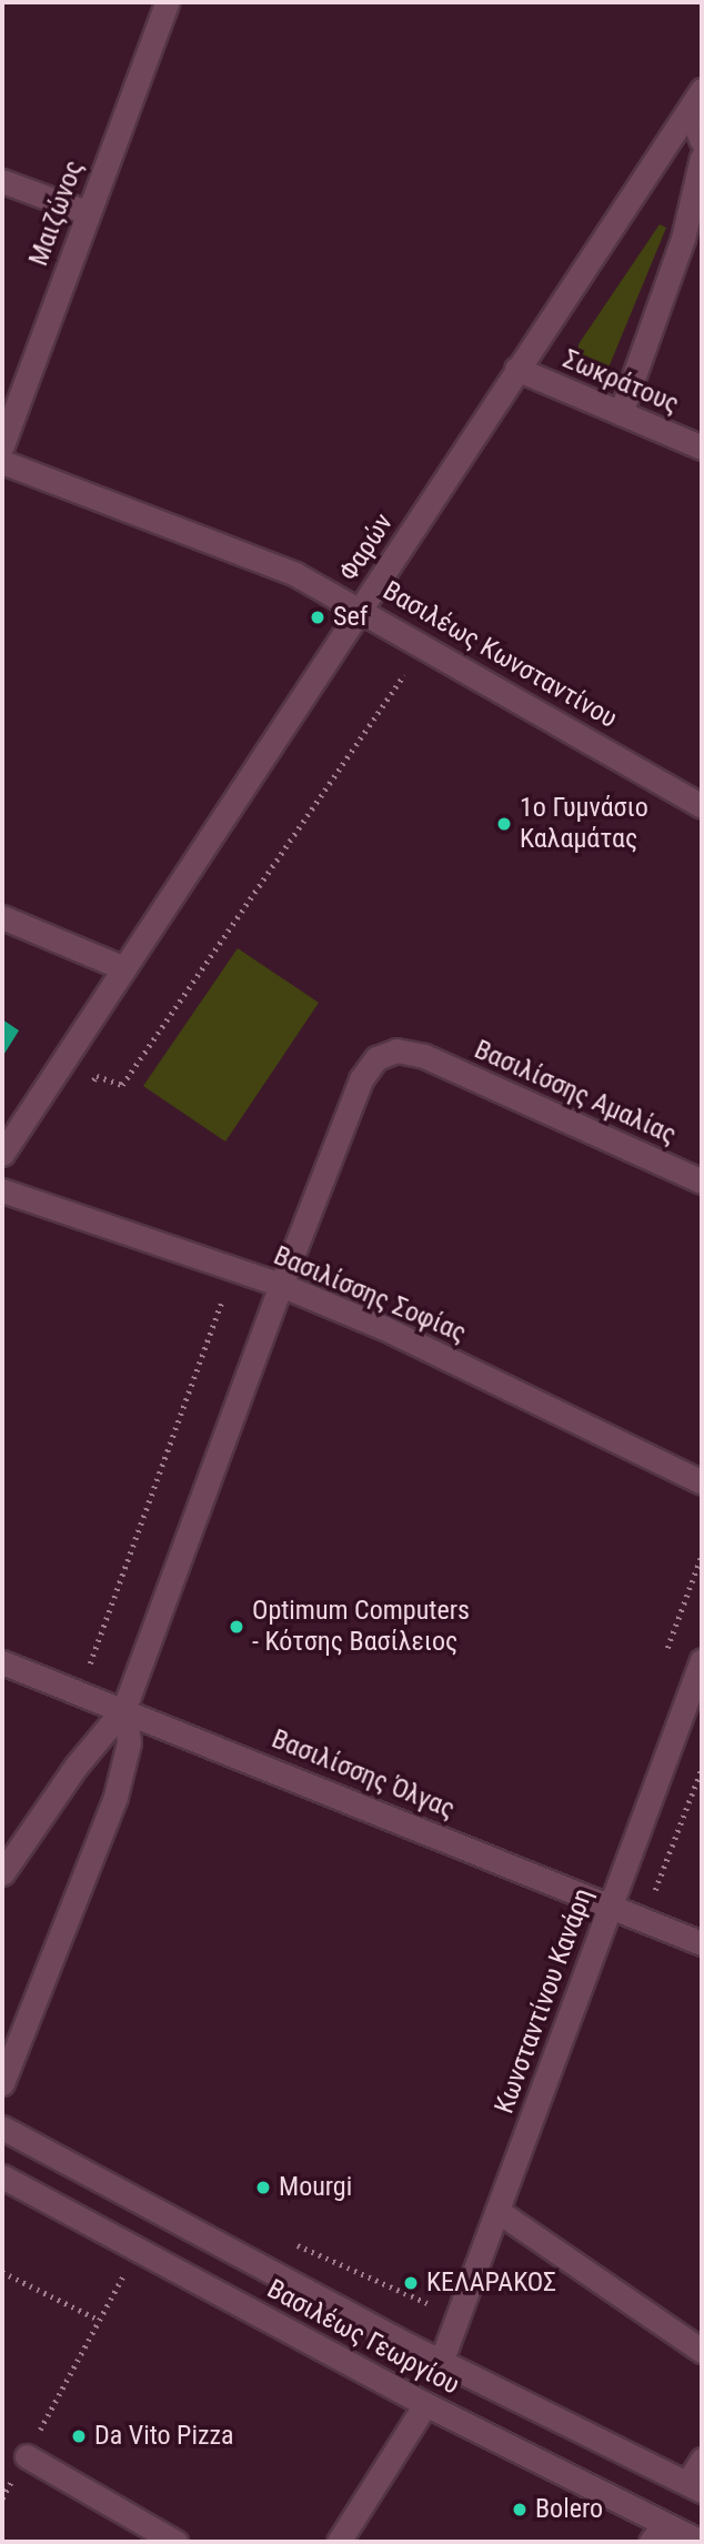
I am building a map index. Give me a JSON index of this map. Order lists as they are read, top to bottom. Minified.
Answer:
{"streets":{"street":["Μαιζώνος","Σωκράτους","Φαρών","Βασιλέως Κωνσταντίνου","Βασιλίσσης Αμαλίας","Βασιλίσσης Σοφίας","Βασιλίσσης Όλγας","Κωνσταντίνου Κανάρη","Βασιλέως Γεωργίου"]},"crossings":[["Σωκράτους","Φαρών"],["Φαρών","Βασιλέως Κωνσταντίνου"],["Βασιλίσσης Αμαλίας","Βασιλίσσης Σοφίας"],["Βασιλίσσης Όλγας","Κωνσταντίνου Κανάρη"],["Κωνσταντίνου Κανάρη","Βασιλέως Γεωργίου"]],"places":["Sef","1ο Γυμνάσιο Καλαμάτας","Optimum Computers - Κότσης Βασίλειος","Mourgi","ΚΕΛΑΡΑΚΟΣ","Da Vito Pizza","Bolero"]}
